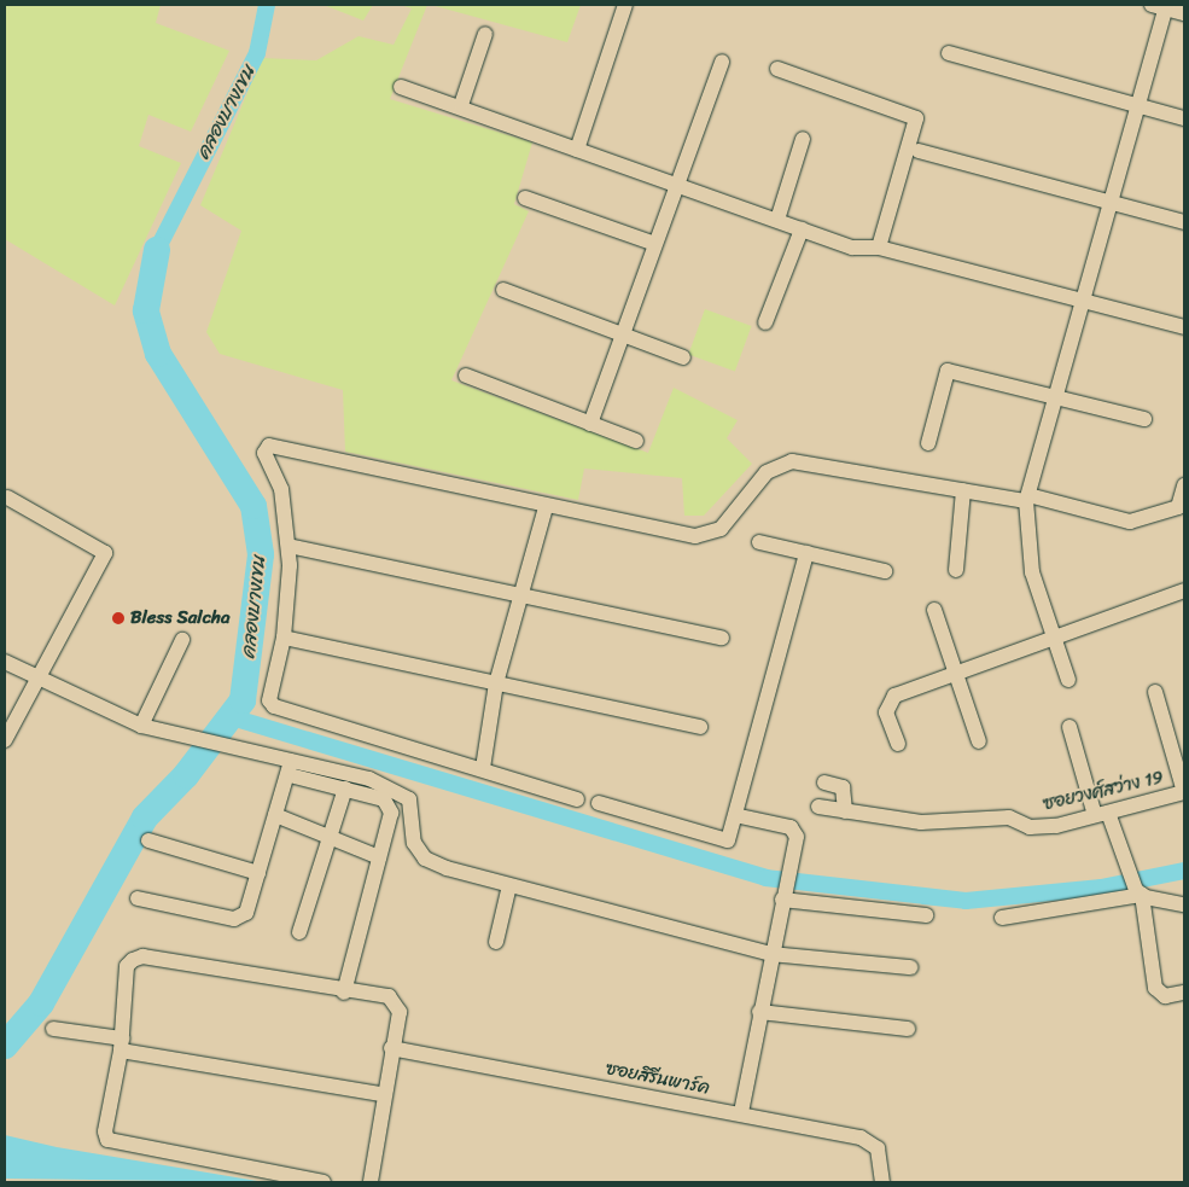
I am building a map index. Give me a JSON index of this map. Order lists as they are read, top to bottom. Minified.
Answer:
{"streets":{"street":["ซอยวงศ์สว่าง 19","ซอยสิรีนพาร์ค"]},"water":["คลองบางเขน"],"places":["Bless Salcha"]}
